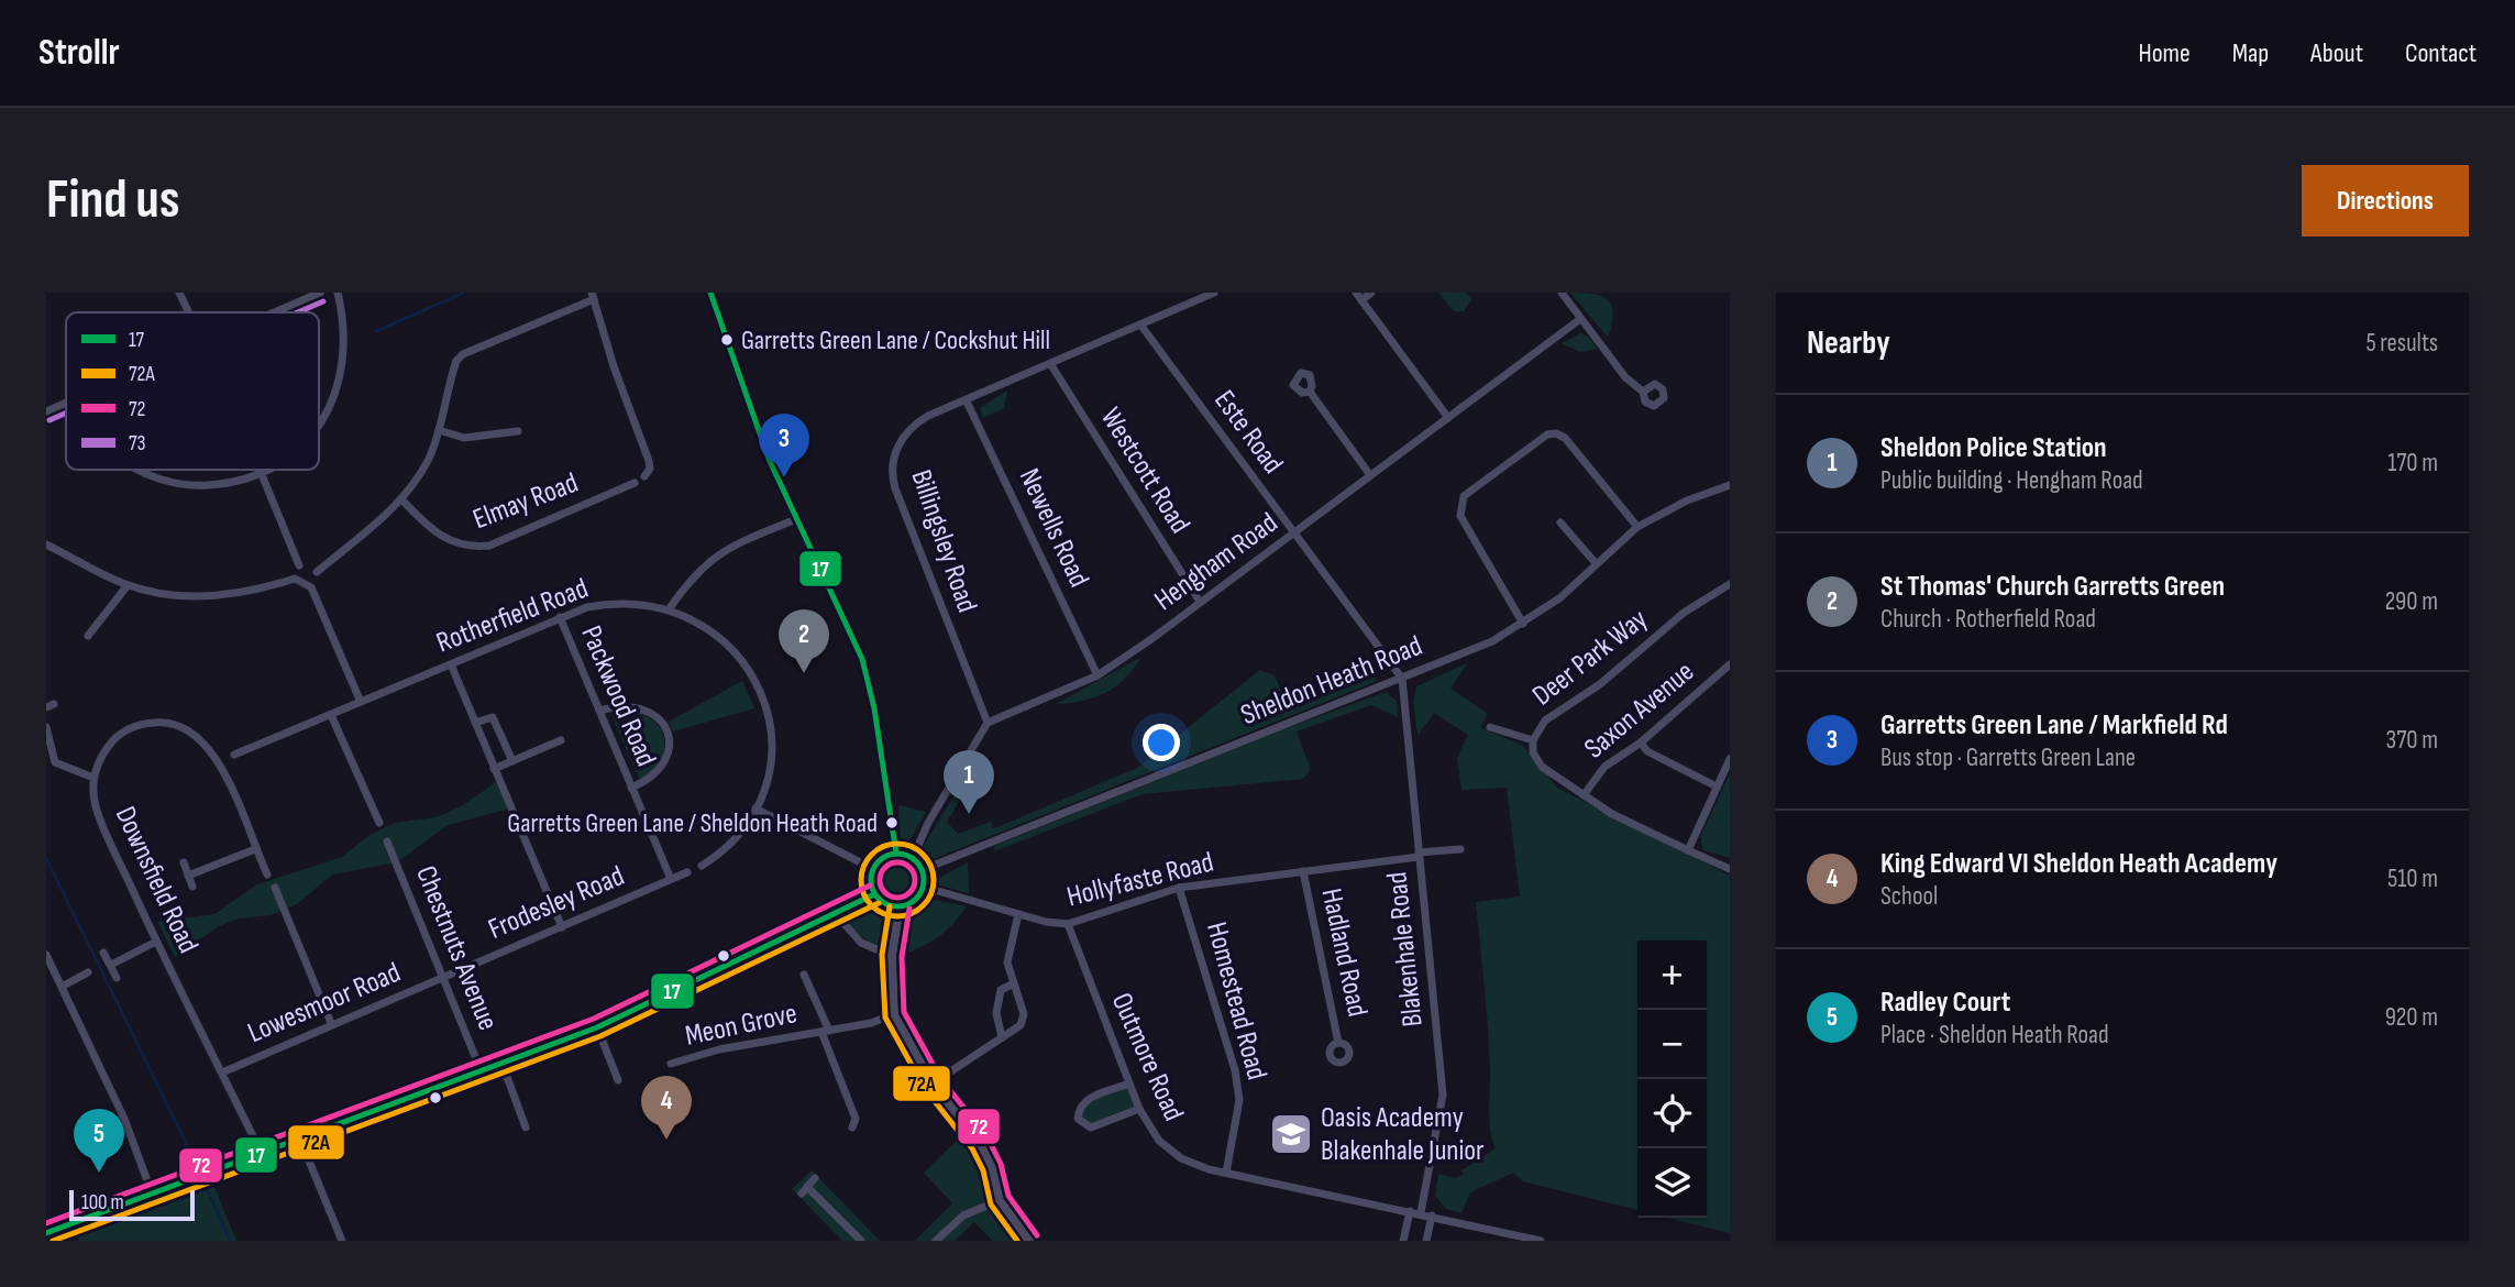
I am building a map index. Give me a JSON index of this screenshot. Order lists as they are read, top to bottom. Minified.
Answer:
{"streets":{"street":["Este Road","Westcott Road","Elmay Road","Newells Road","Billingsley Road","Hengham Road","Rotherfield Road","Deer Park Way","Sheldon Heath Road","Packwood Road","Saxon Avenue","Downsfield Road","Hollyfaste Road","Frodesley Road","Chestnuts Avenue","Blakenhale Road","Hadland Road","Homestead Road","Lowesmoor Road","Meon Grove","Outmore Road"]},"crossings":[["Este Road","Billingsley Road"],["Este Road","Hengham Road"],["Este Road","Sheldon Heath Road"],["Este Road","Blakenhale Road"],["Westcott Road","Billingsley Road"],["Westcott Road","Hengham Road"],["Newells Road","Billingsley Road"],["Newells Road","Hengham Road"],["Billingsley Road","Hengham Road"],["Rotherfield Road","Packwood Road"],["Deer Park Way","Saxon Avenue"],["Sheldon Heath Road","Hollyfaste Road"],["Sheldon Heath Road","Blakenhale Road"],["Packwood Road","Frodesley Road"],["Downsfield Road","Lowesmoor Road"],["Hollyfaste Road","Blakenhale Road"],["Hollyfaste Road","Hadland Road"],["Hollyfaste Road","Homestead Road"],["Hollyfaste Road","Outmore Road"],["Frodesley Road","Chestnuts Avenue"],["Frodesley Road","Lowesmoor Road"],["Chestnuts Avenue","Lowesmoor Road"],["Blakenhale Road","Outmore Road"],["Homestead Road","Outmore Road"]],"places":{"other":["Garretts Green Lane / Cockshut Hill","Garretts Green Lane / Sheldon Heath Road"],"school or university":["Oasis Academy Blakenhale Junior"]},"lines":["transit line 17","transit line 73","transit line 72A","transit line 72"],"legend":["17","72A","72","73"],"scale_bar":"100 m","page":{"header":"Strollr","nav":["Home","Map","About","Contact"],"buttons":"Directions","title":"Find us","heading":["Nearby","5 results"],"list":[{"mark":"1","name":"Sheldon Police Station","note":"Public building · Hengham Road","value":"170 m"},{"mark":"2","name":"St Thomas' Church Garretts Green","note":"Church · Rotherfield Road","value":"290 m"},{"mark":"3","name":"Garretts Green Lane / Markfield Rd","note":"Bus stop · Garretts Green Lane","value":"370 m"},{"mark":"4","name":"King Edward VI Sheldon Heath Academy","note":"School","value":"510 m"},{"mark":"5","name":"Radley Court","note":"Place · Sheldon Heath Road","value":"920 m"}],"pins":["3","2","1","4","5"],"map_buttons":["+","−"],"scale":"100 m"}}
